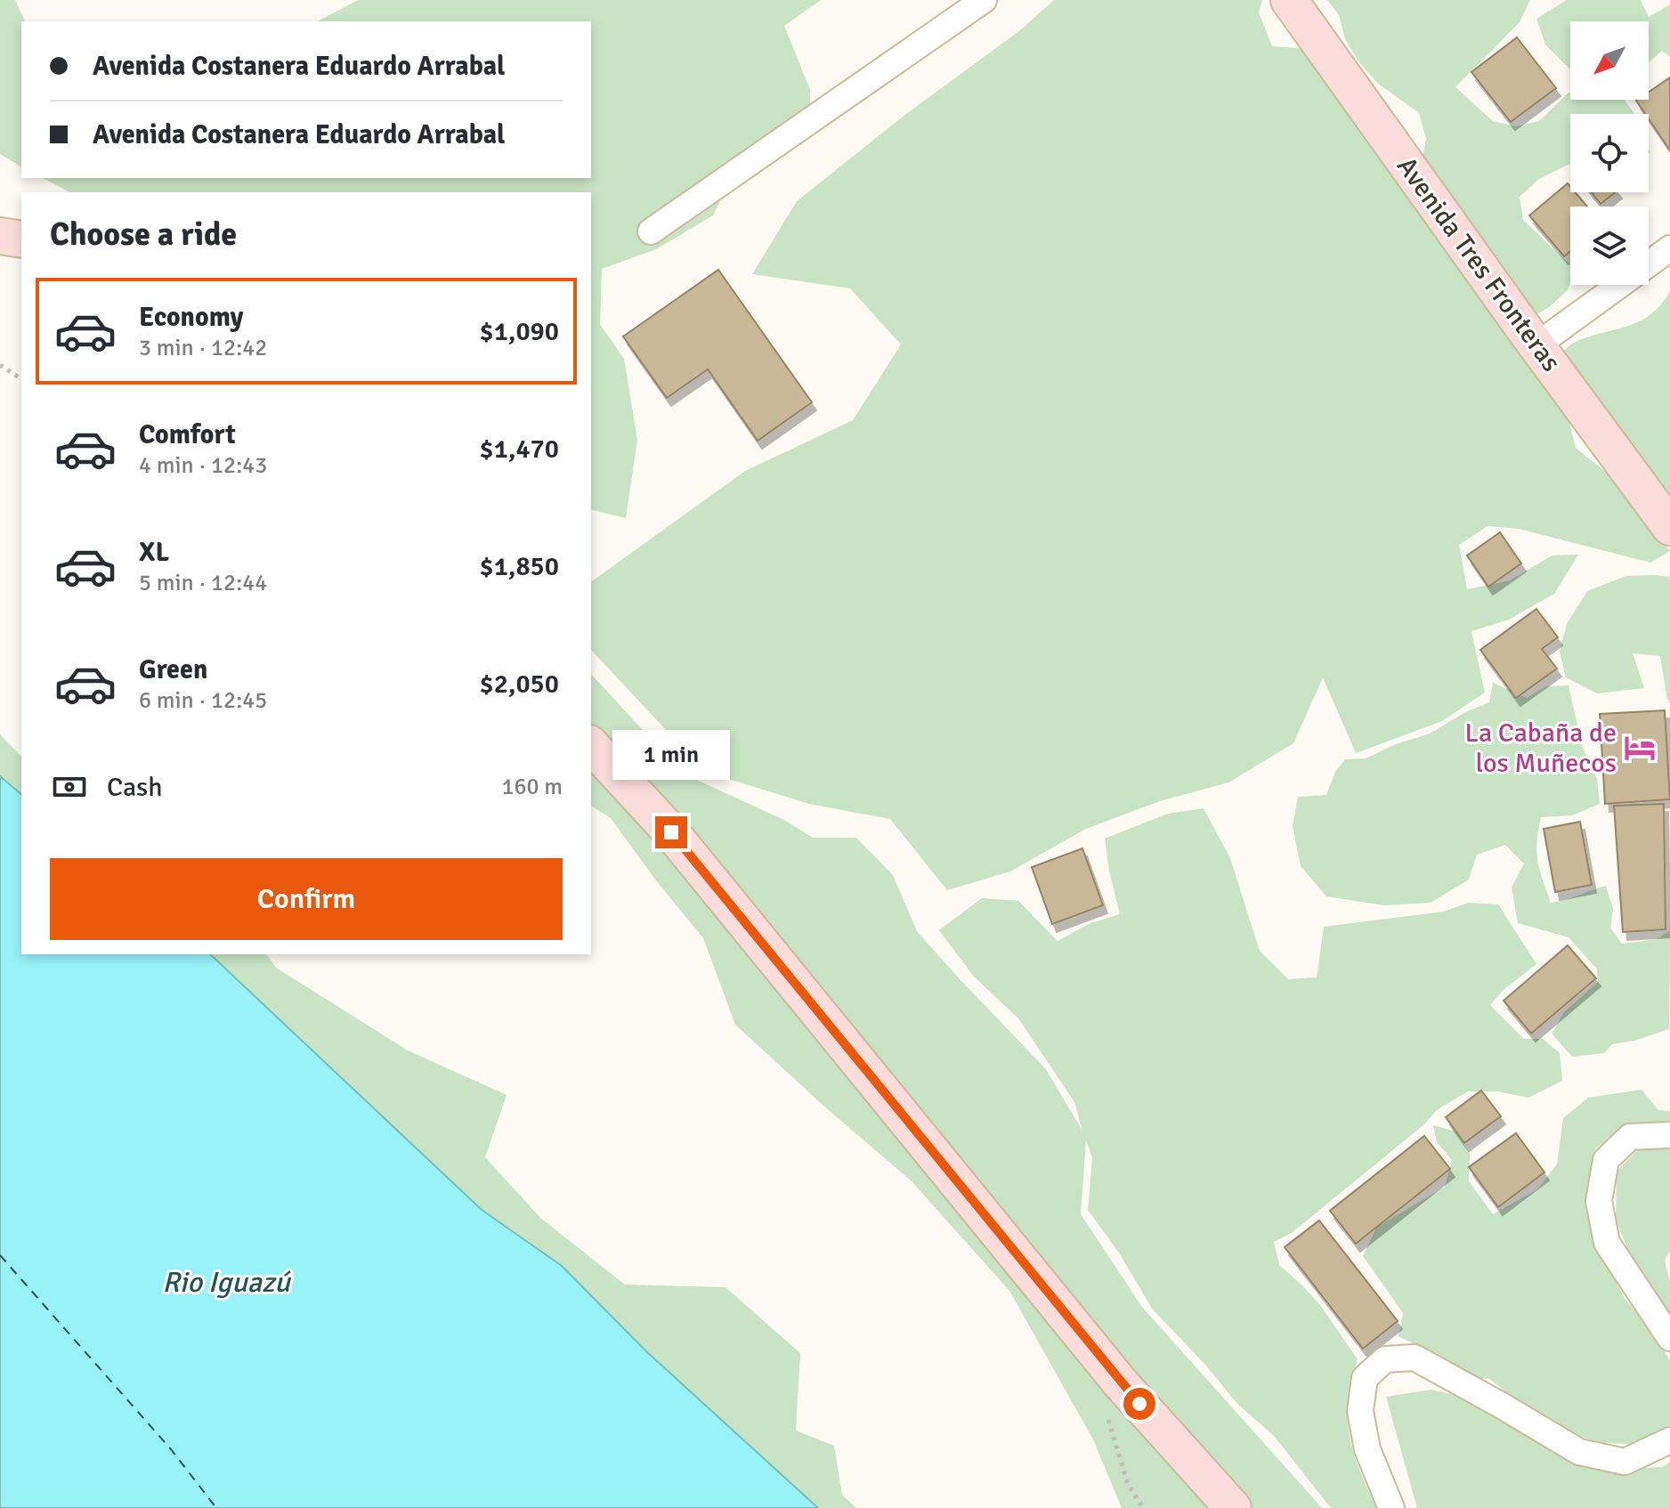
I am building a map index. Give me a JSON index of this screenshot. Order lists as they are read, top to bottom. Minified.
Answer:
{"streets":{"main road":["Avenida Tres Fronteras"]},"water":["Rio Iguazú"],"places":{"hotel":["La Cabaña de los Muñecos"]},"north":"bottom left","page":{"banner":["Avenida Costanera Eduardo Arrabal","Avenida Costanera Eduardo Arrabal"],"heading":"Choose a ride","list":[{"name":"Economy","note":"3 min · 12:42","value":"$1,090"},{"name":"Comfort","note":"4 min · 12:43","value":"$1,470"},{"name":"XL","note":"5 min · 12:44","value":"$1,850"},{"name":"Green","note":"6 min · 12:45","value":"$2,050"}],"bubble":"1 min","pay":["Cash","160 m"],"buttons":"Confirm"}}
